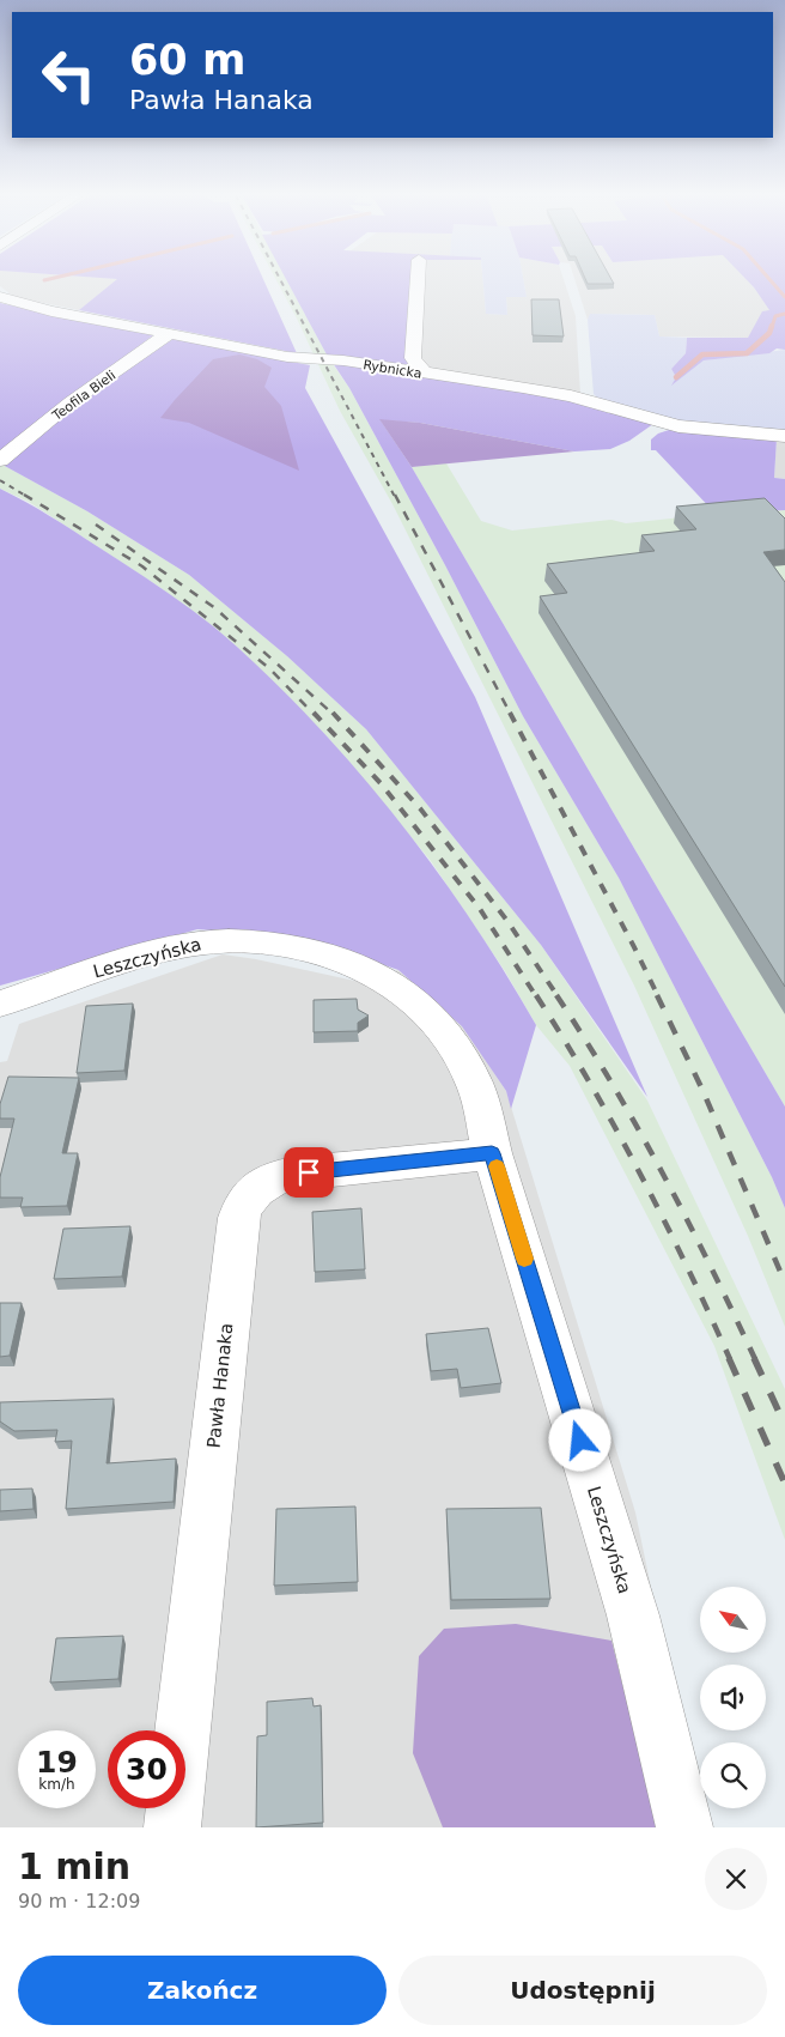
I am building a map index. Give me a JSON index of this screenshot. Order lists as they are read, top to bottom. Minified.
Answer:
{"streets":{"street":["Rybnicka","Teofila Bieli","Leszczyńska","Pawła Hanaka"]},"crossings":[["Rybnicka","Teofila Bieli"],["Leszczyńska","Pawła Hanaka"]],"north":"top left","page":{"turn":["60 m","Pawła Hanaka"],"speed":"19 km/h","limit":"30","heading":["1 min","90 m · 12:09"],"buttons":["Zakończ","Udostępnij"]}}
